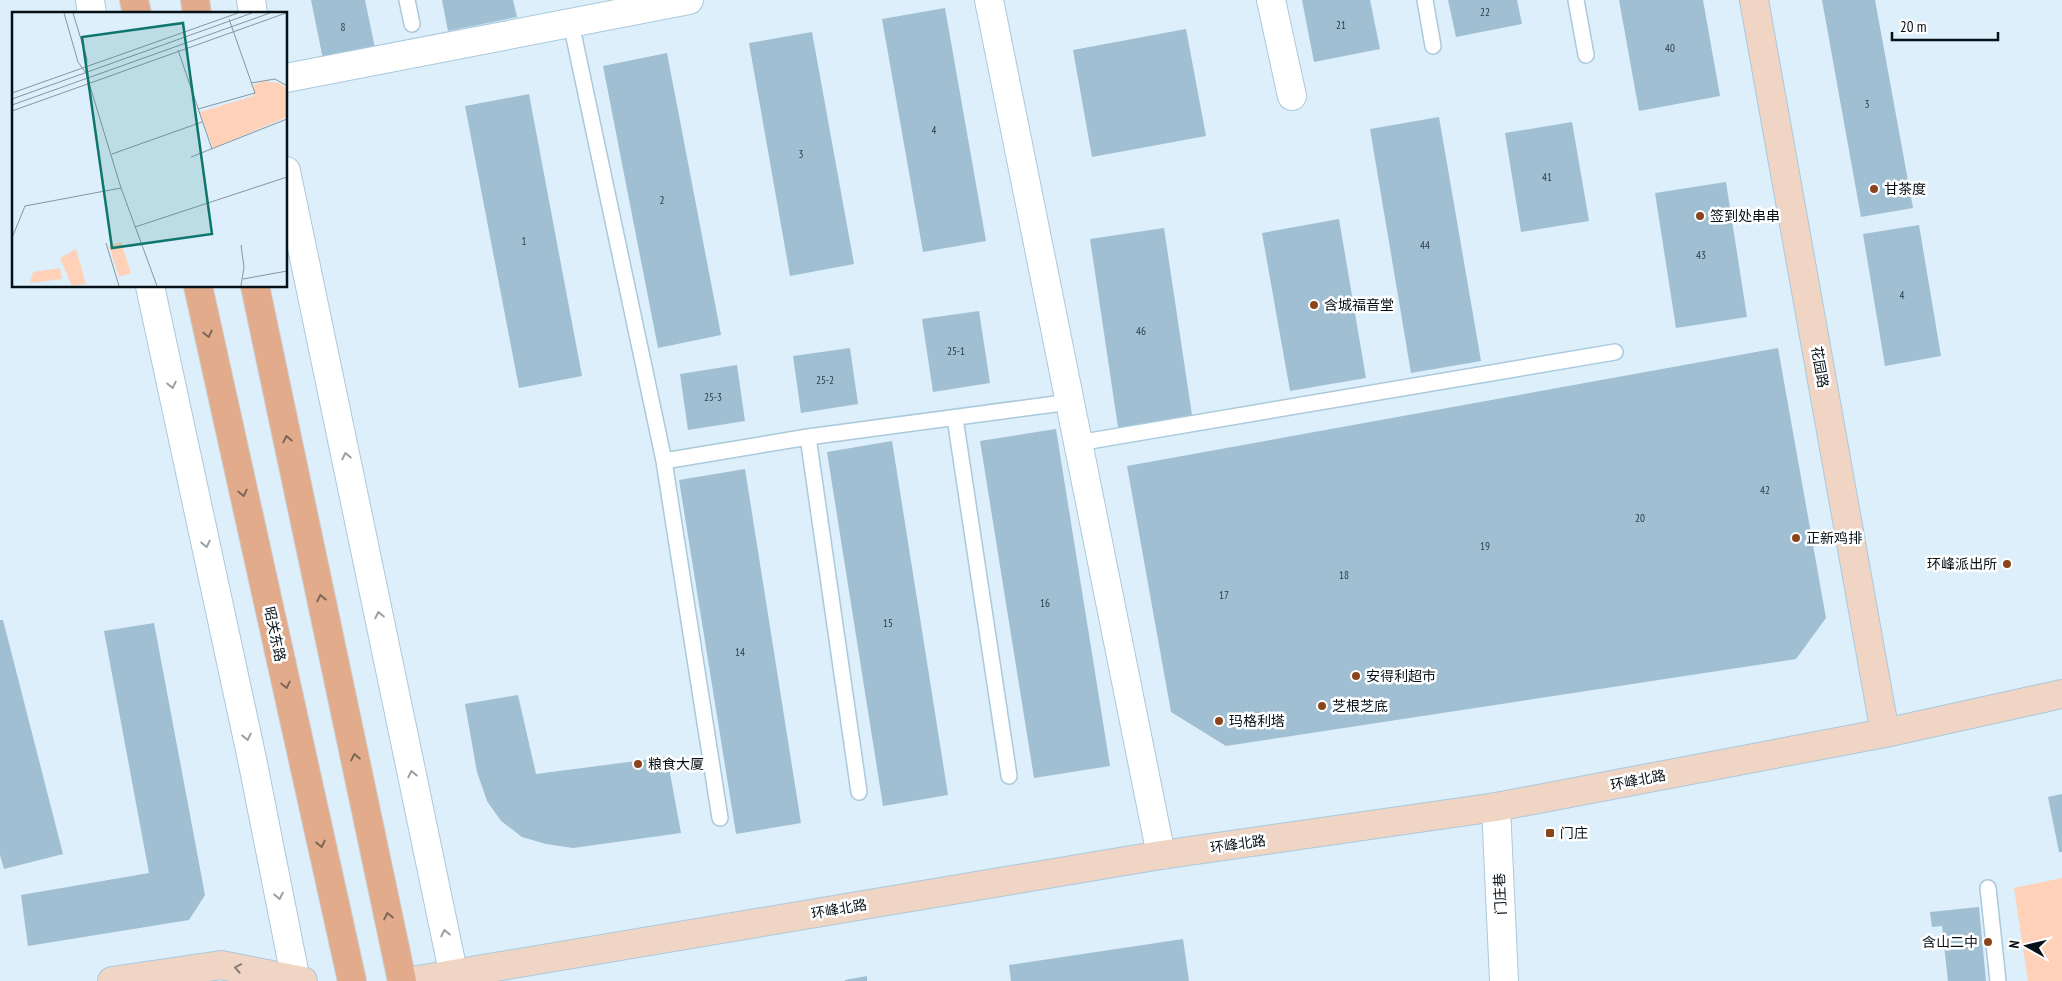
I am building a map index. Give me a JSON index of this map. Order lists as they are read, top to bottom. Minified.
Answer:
{"streets":{"main road":["花园路","昭关东路","环峰北路"],"street":["门庄巷"]},"crossings":[["花园路","环峰北路"],["环峰北路","门庄巷"]],"places":{"other":["甘茶度","签到处串串","含城福音堂","正新鸡排","环峰派出所","安得利超市","芝根芝底","玛格利塔","粮食大厦","含山二中"],"transit":["门庄"]},"house_numbers":["22","21","8","40","3","4","3","41","2","1","44","43","4","46","25-1","25-2","25-3","42","20","19","18","17","16","15","14"],"scale_bar":"20 m","north":"left"}
